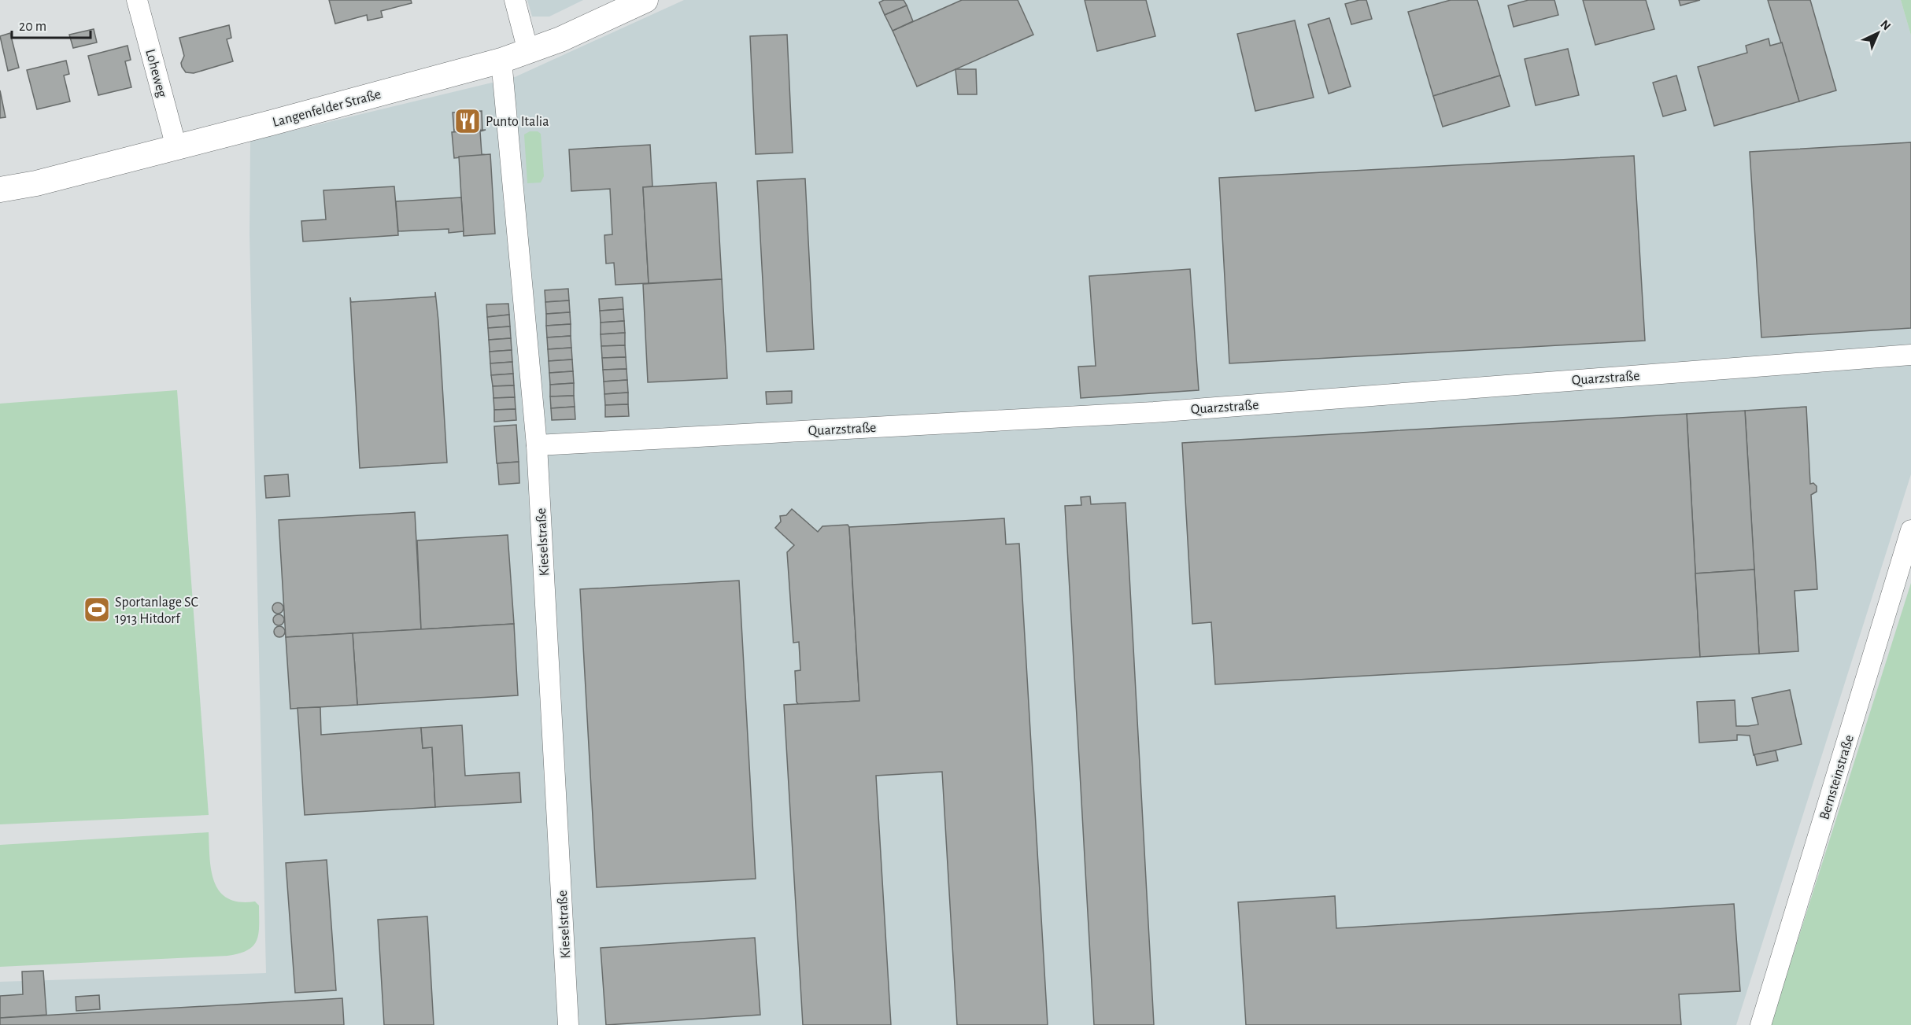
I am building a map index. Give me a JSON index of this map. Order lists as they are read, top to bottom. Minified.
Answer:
{"streets":{"street":["Loheweg","Langenfelder Straße","Quarzstraße","Kieselstraße","Bernsteinstraße"]},"crossings":[["Loheweg","Langenfelder Straße"],["Langenfelder Straße","Kieselstraße"],["Quarzstraße","Kieselstraße"]],"places":{"restaurant":["Punto Italia"],"sports":["Sportanlage SC 1913 Hitdorf"]},"scale_bar":"20 m","north":"top right"}
